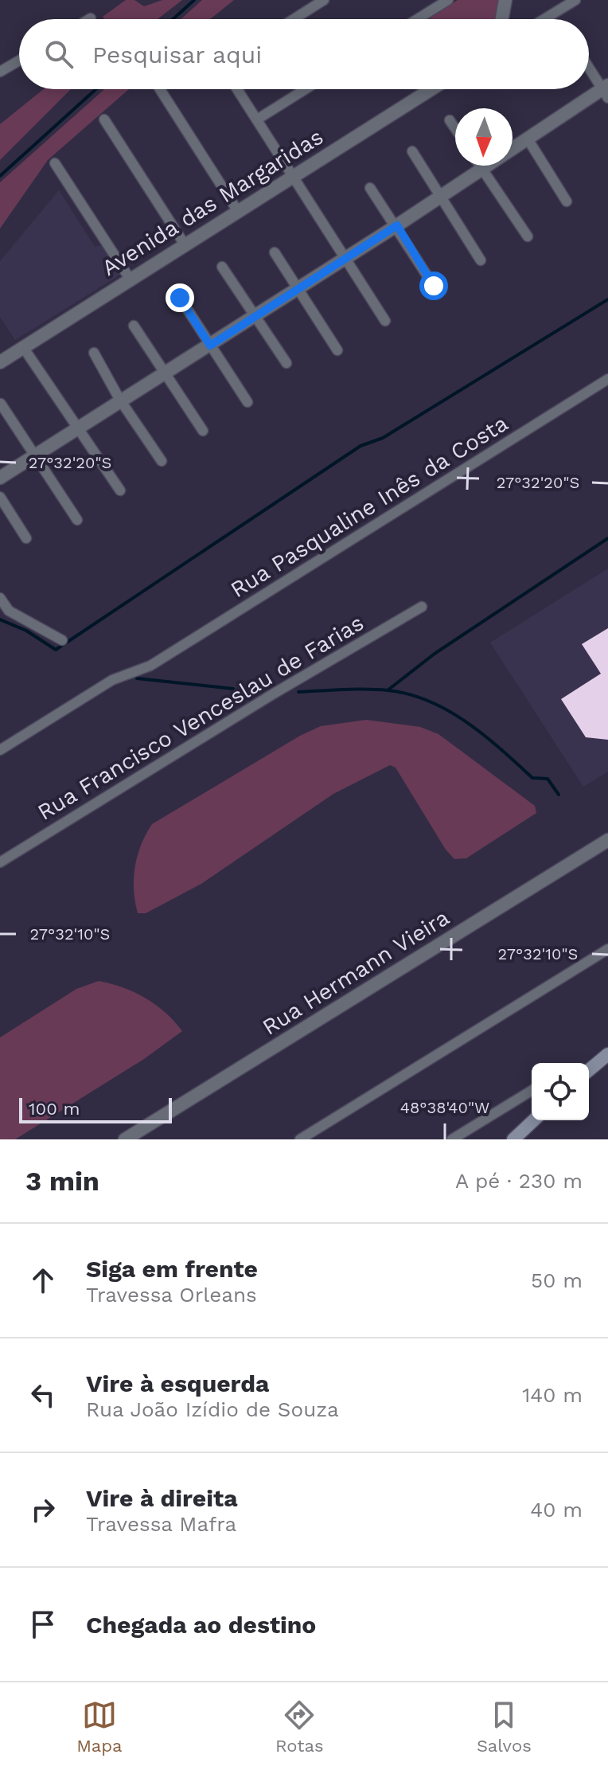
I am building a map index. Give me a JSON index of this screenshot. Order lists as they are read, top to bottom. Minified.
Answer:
{"streets":{"street":["Avenida das Margaridas","Rua Pasqualine Inês da Costa","Rua Francisco Venceslau de Farias","Rua Hermann Vieira"]},"scale_bar":"100 m","north":"bottom","page":{"search":"Pesquisar aqui","scale":"100 m","heading":["3 min","A pé · 230 m"],"list":[["Siga em frente","Travessa Orleans","50 m"],["Vire à esquerda","Rua João Izídio de Souza","140 m"],["Vire à direita","Travessa Mafra","40 m"],"Chegada ao destino"],"nav":["Mapa","Rotas","Salvos"]},"coordinates":["27°32'20\"S","27°32'10\"S","48°38'40\"W"]}
